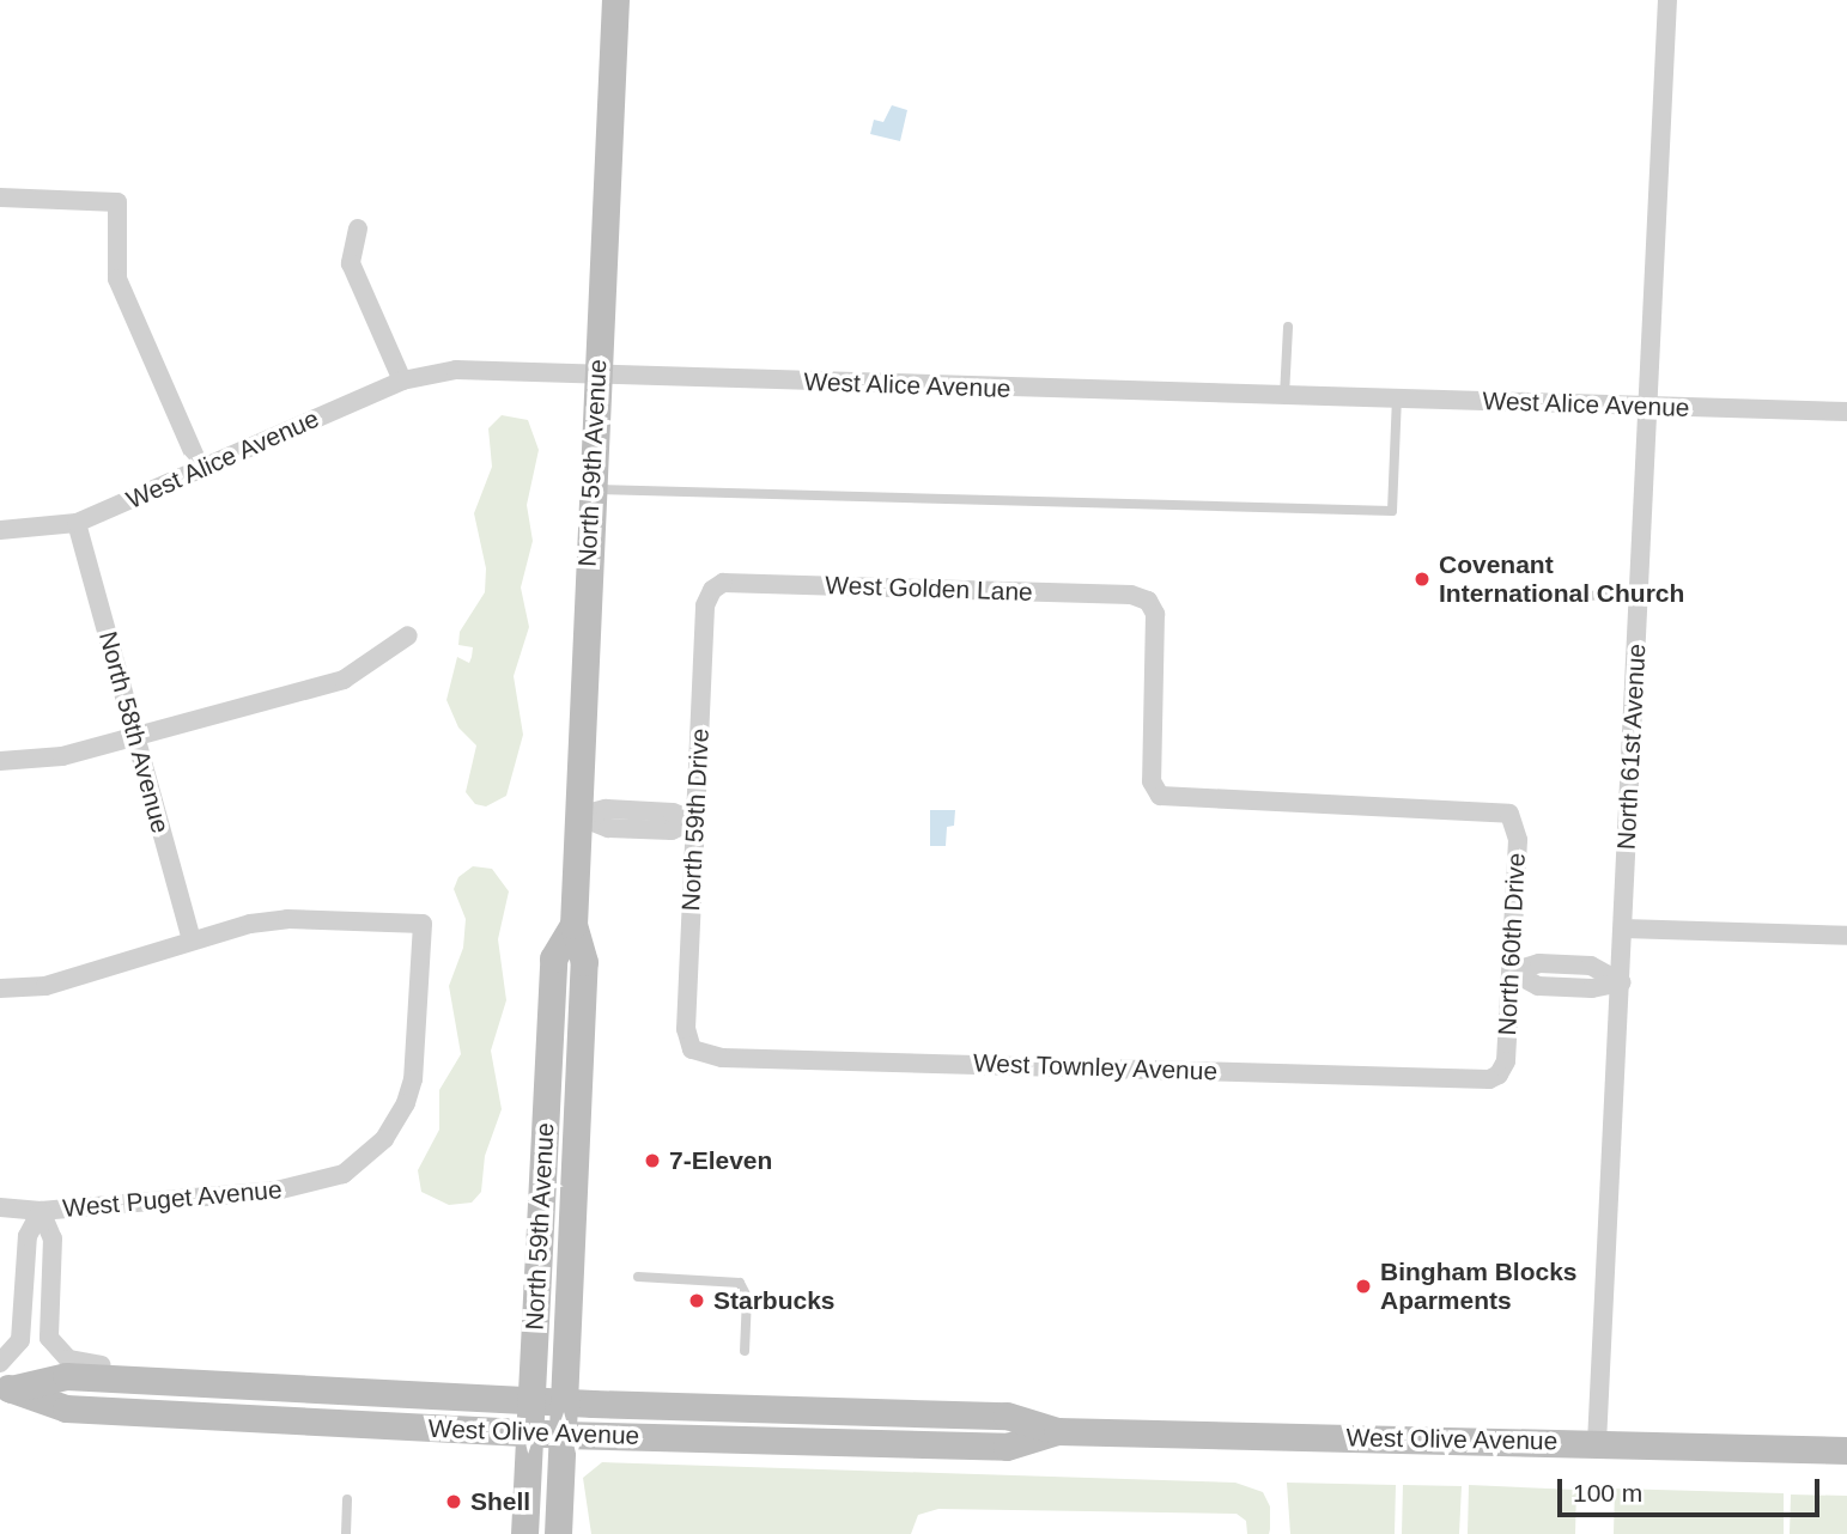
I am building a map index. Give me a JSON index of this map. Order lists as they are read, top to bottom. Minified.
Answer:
{"streets":{"main road":["North 59th Avenue","West Olive Avenue"],"street":["West Alice Avenue","West Golden Lane","North 58th Avenue","North 61st Avenue","North 59th Drive","North 60th Drive","West Townley Avenue","West Puget Avenue"]},"crossings":[["West Alice Avenue","North 59th Avenue"],["West Alice Avenue","North 58th Avenue"],["West Alice Avenue","North 61st Avenue"],["North 59th Avenue","West Olive Avenue"],["West Golden Lane","North 59th Drive"],["West Golden Lane","North 60th Drive"],["North 58th Avenue","West Puget Avenue"],["North 61st Avenue","West Olive Avenue"],["North 59th Drive","West Townley Avenue"],["North 60th Drive","West Townley Avenue"]],"places":["Covenant International Church","7-Eleven","Bingham Blocks Aparments","Starbucks","Shell"],"scale_bar":"100 m"}
